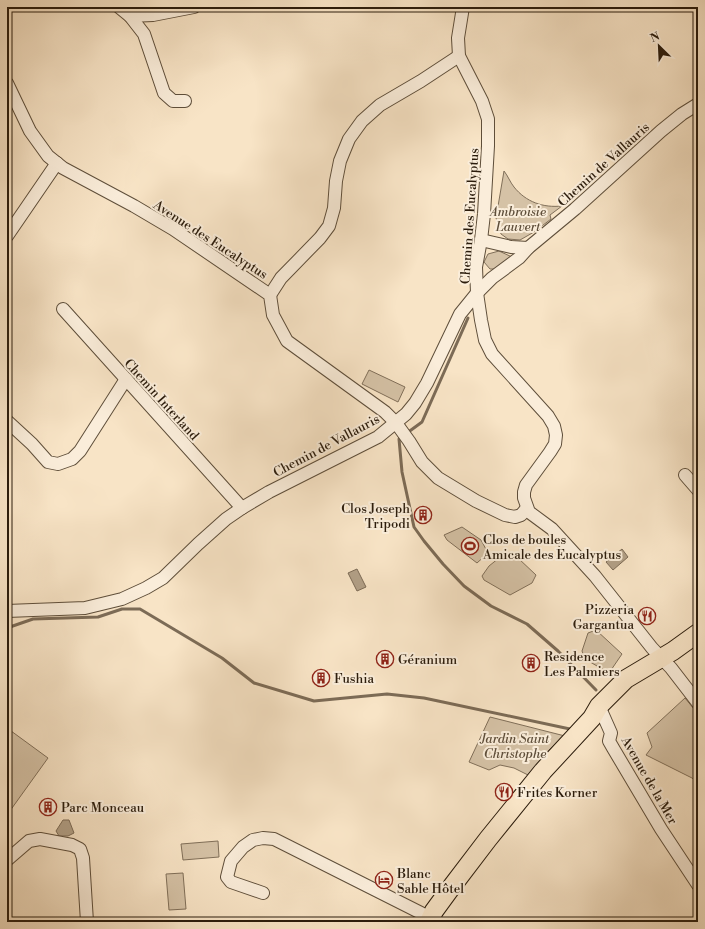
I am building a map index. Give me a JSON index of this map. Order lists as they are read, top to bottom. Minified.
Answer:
{"streets":{"street":["Chemin de Vallauris","Chemin des Eucalyptus","Avenue des Eucalyptus","Chemin Interland","Avenue de la Mer"]},"crossings":[["Chemin de Vallauris","Chemin des Eucalyptus"],["Chemin de Vallauris","Avenue des Eucalyptus"],["Chemin de Vallauris","Chemin Interland"],["Chemin des Eucalyptus","Avenue des Eucalyptus"]],"parks":["Ambroisie Lauvert","Jardin Saint Christophe"],"places":{"building":["Clos Joseph Tripodi","Géranium","Residence Les Palmiers","Fushia","Parc Monceau"],"sports":["Clos de boules Amicale des Eucalyptus"],"restaurant":["Pizzeria Gargantua","Frites Korner"],"hotel":["Blanc Sable Hôtel"]},"north":"top left"}
